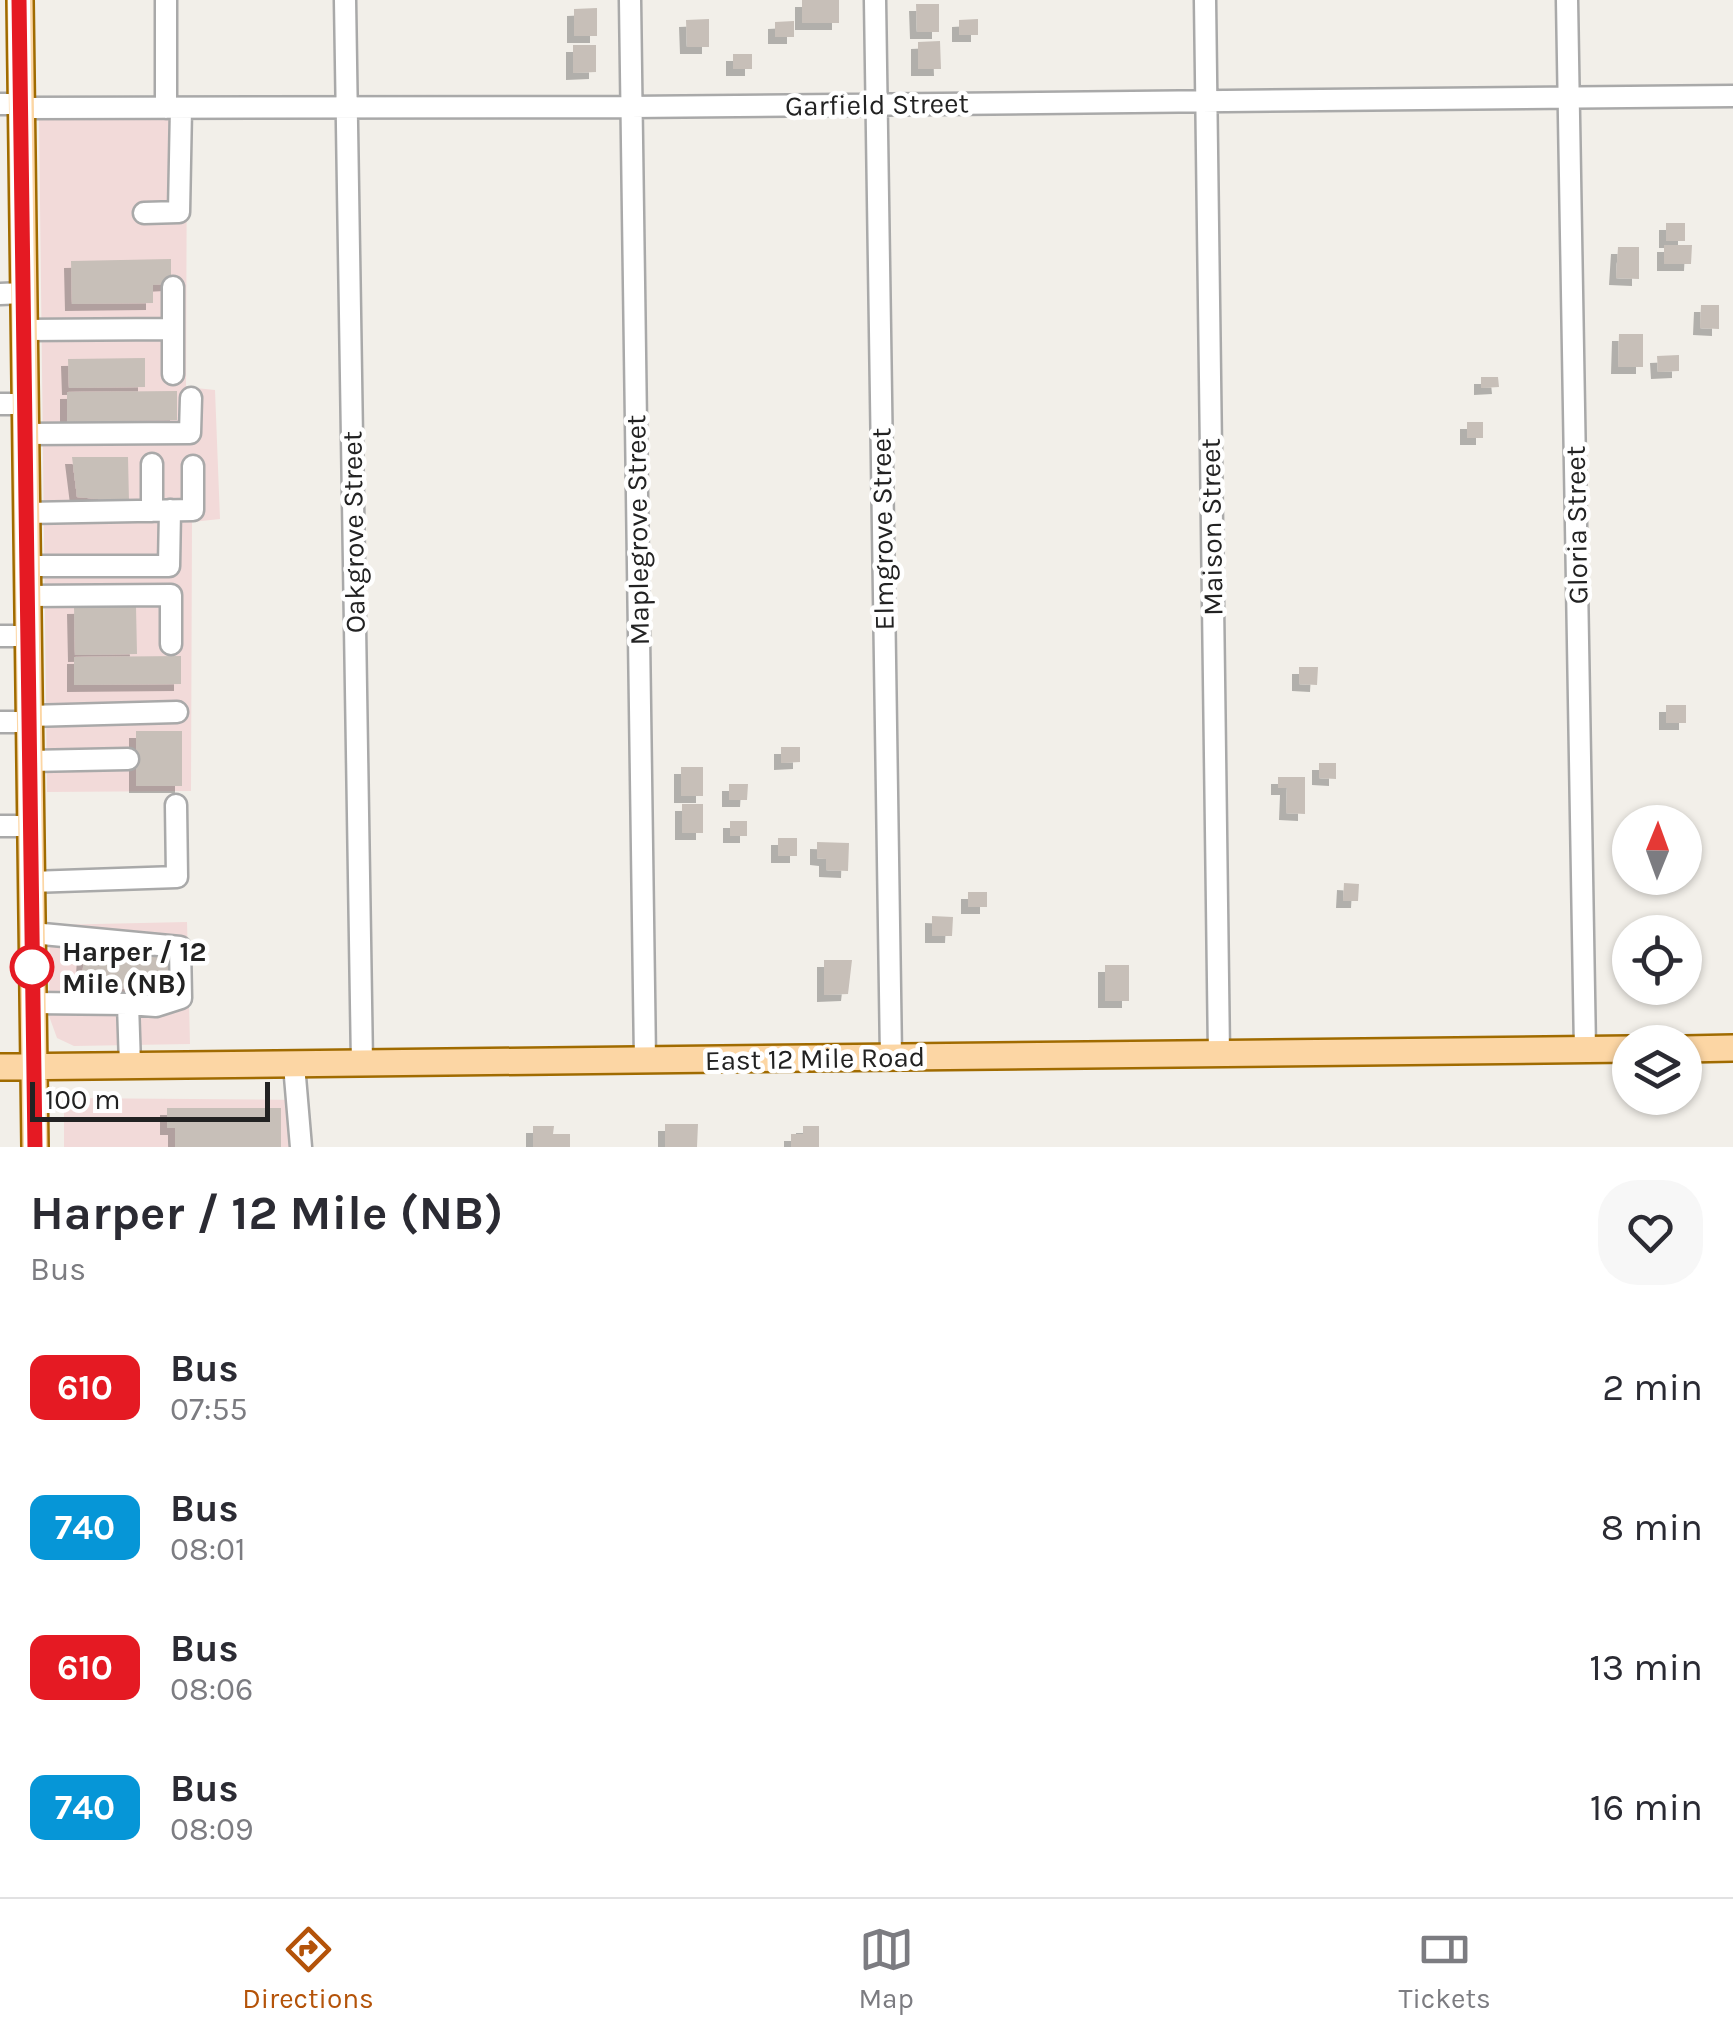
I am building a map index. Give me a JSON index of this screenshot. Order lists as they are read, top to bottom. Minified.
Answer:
{"streets":{"main road":["East 12 Mile Road"],"street":["Garfield Street","Gloria Street","Maison Street","Elmgrove Street","Maplegrove Street","Oakgrove Street"]},"crossings":[["Garfield Street","Gloria Street"],["Garfield Street","Maison Street"],["Garfield Street","Elmgrove Street"],["Garfield Street","Maplegrove Street"],["Garfield Street","Oakgrove Street"],["Gloria Street","East 12 Mile Road"],["Maison Street","East 12 Mile Road"],["Elmgrove Street","East 12 Mile Road"],["Maplegrove Street","East 12 Mile Road"],["Oakgrove Street","East 12 Mile Road"]],"places":["Harper / 12 Mile (NB)"],"lines":["bus line 610"],"scale_bar":"100 m","north":"top","page":{"scale":"100 m","heading":["Harper / 12 Mile (NB)","Bus"],"list":[{"mark":"610","name":"Bus","note":"07:55","value":"2 min"},{"mark":"740","name":"Bus","note":"08:01","value":"8 min"},{"mark":"610","name":"Bus","note":"08:06","value":"13 min"},{"mark":"740","name":"Bus","note":"08:09","value":"16 min"}],"tabs":["Directions","Map","Tickets"]}}
